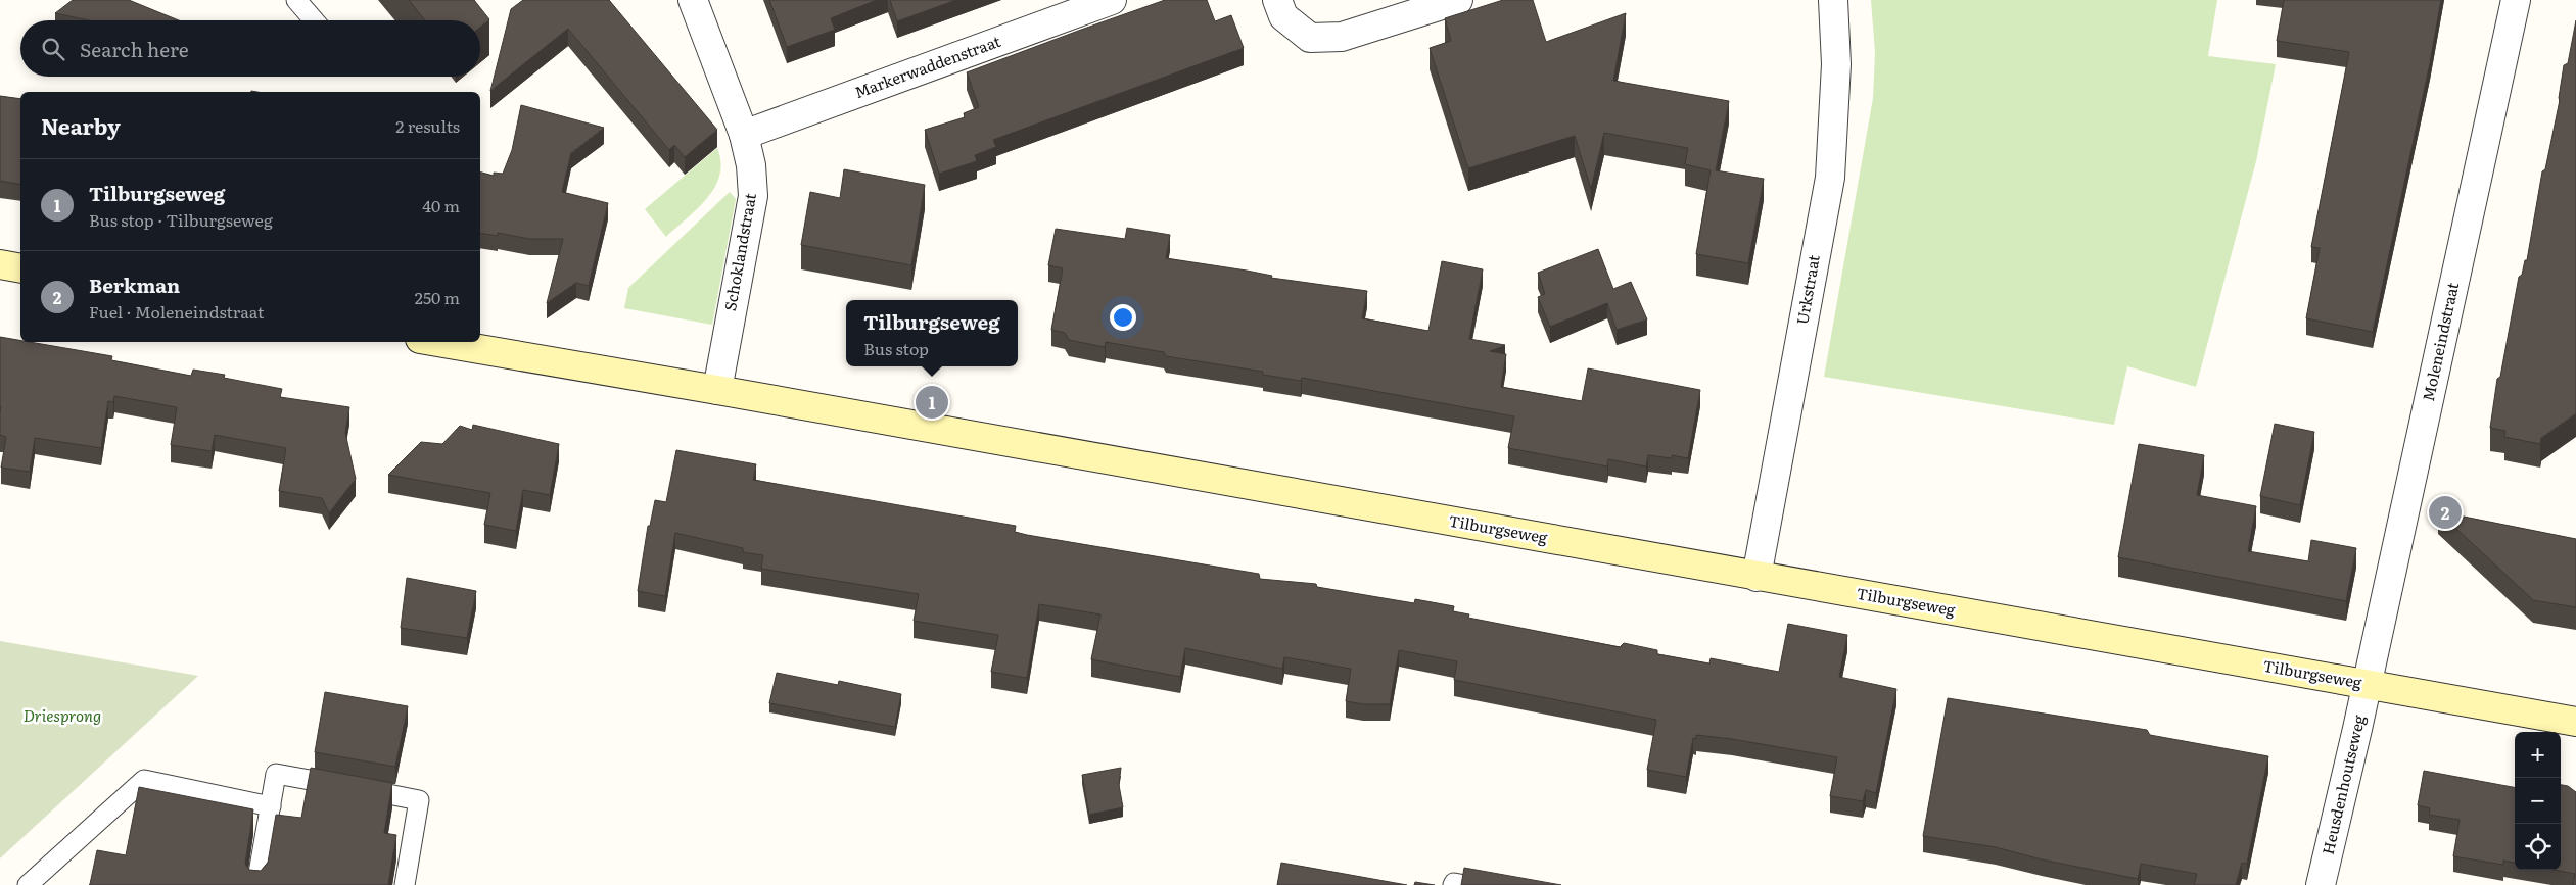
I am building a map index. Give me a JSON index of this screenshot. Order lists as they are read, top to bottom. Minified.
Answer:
{"streets":{"main road":["Tilburgseweg"],"street":["Markerwaddenstraat","Schoklandstraat","Urkstraat","Moleneindstraat","Heusdenhoutseweg"]},"crossings":[["Markerwaddenstraat","Schoklandstraat"],["Schoklandstraat","Tilburgseweg"],["Urkstraat","Tilburgseweg"],["Moleneindstraat","Tilburgseweg"],["Moleneindstraat","Heusdenhoutseweg"],["Tilburgseweg","Heusdenhoutseweg"]],"parks":["Driesprong"],"page":{"search":"Search here","heading":["Nearby","2 results"],"list":[{"mark":"1","name":"Tilburgseweg","note":"Bus stop · Tilburgseweg","value":"40 m"},{"mark":"2","name":"Berkman","note":"Fuel · Moleneindstraat","value":"250 m"}],"popup":["Tilburgseweg","Bus stop"],"pins":["1","2"],"map_buttons":["+","−"]}}
